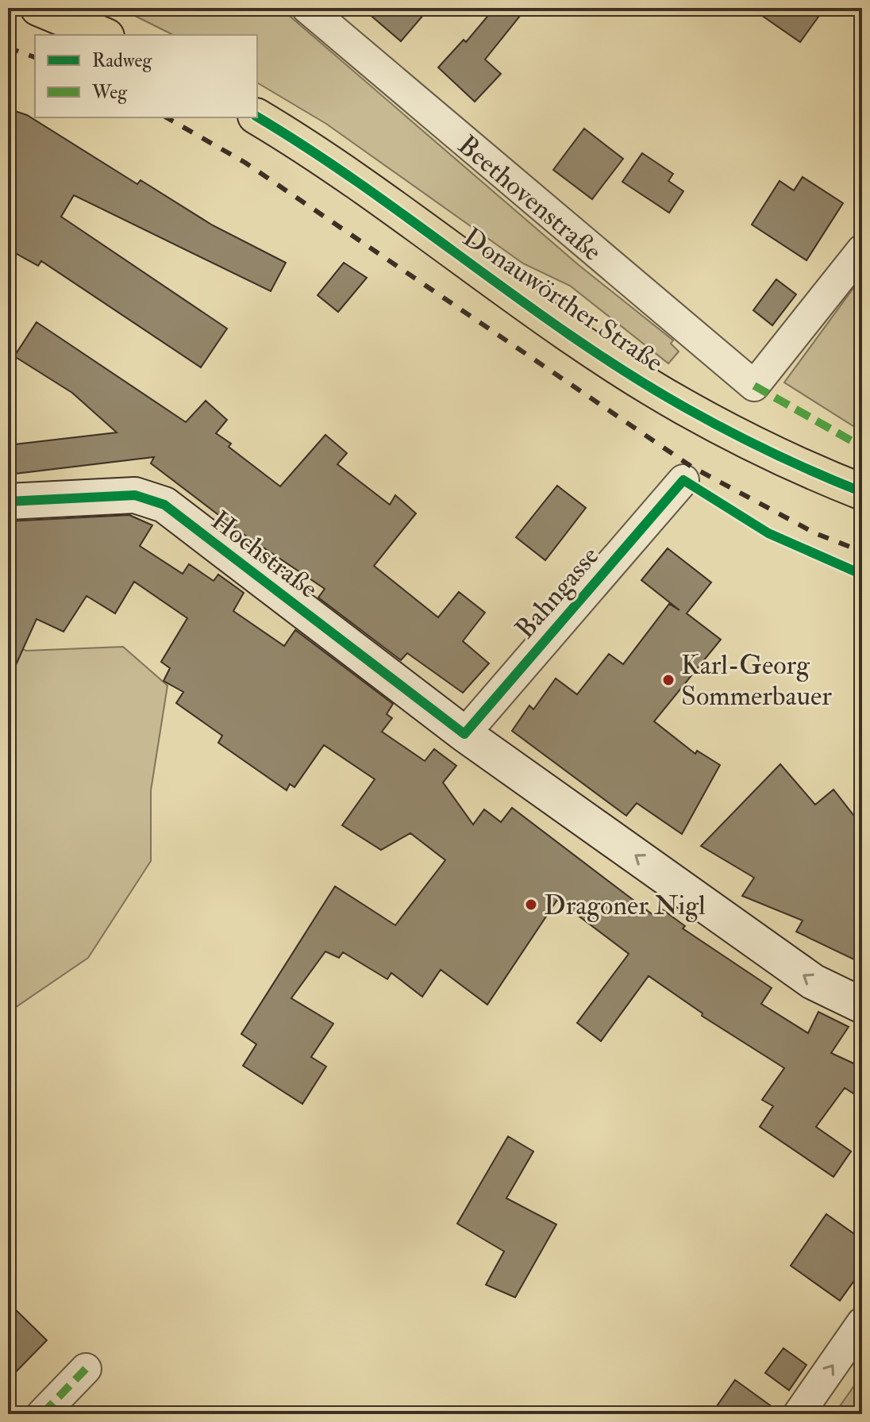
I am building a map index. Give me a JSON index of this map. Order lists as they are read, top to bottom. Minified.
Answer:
{"streets":{"main road":["Donauwörther Straße","Hochstraße"],"street":["Beethovenstraße","Bahngasse"]},"crossings":[["Hochstraße","Bahngasse"]],"one_way":["Hochstraße"],"places":["Karl-Georg Sommerbauer","Dragoner Nigl"],"legend":["Radweg","Weg"]}
